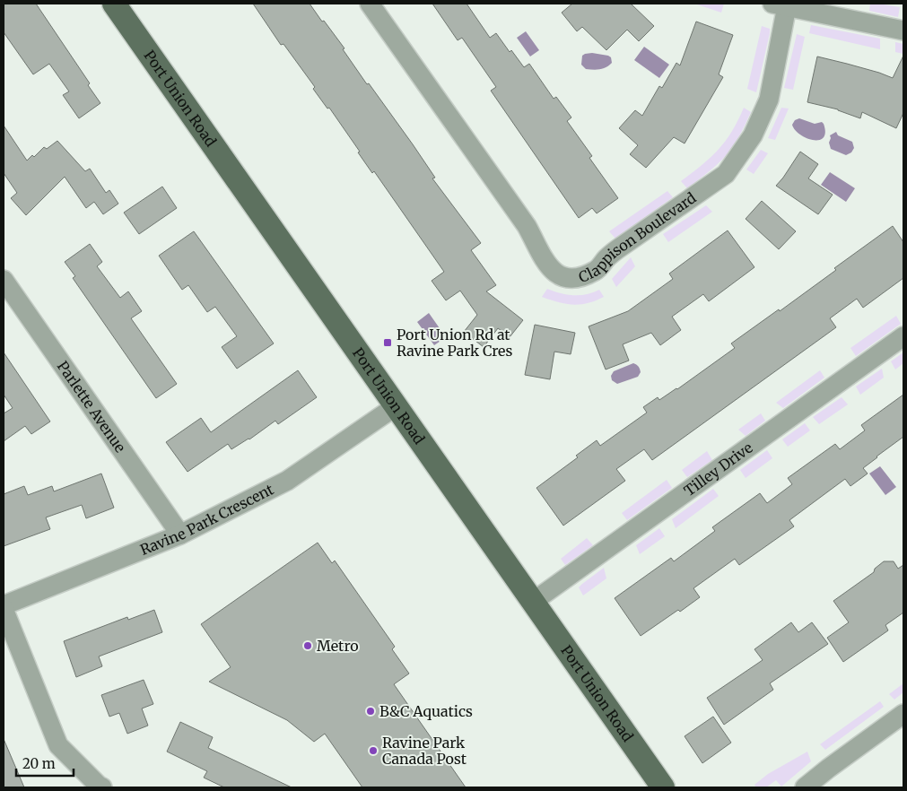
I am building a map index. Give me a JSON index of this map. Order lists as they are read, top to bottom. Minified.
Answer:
{"streets":{"main road":["Port Union Road"],"street":["Clappison Boulevard","Parlette Avenue","Tilley Drive","Ravine Park Crescent"]},"crossings":[["Port Union Road","Tilley Drive"],["Port Union Road","Ravine Park Crescent"],["Parlette Avenue","Ravine Park Crescent"]],"places":{"transit":["Port Union Rd at Ravine Park Cres"],"other":["Metro","B&C Aquatics","Ravine Park Canada Post"]},"scale_bar":"20 m"}
